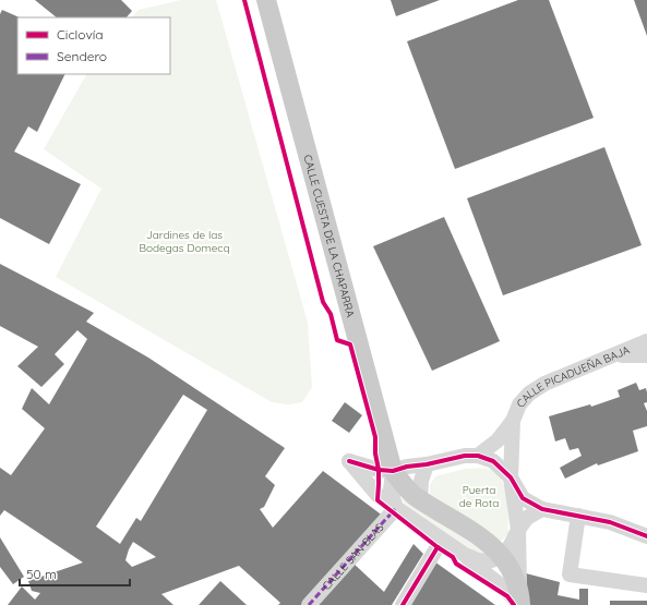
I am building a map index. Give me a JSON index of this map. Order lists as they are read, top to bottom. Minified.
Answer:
{"streets":{"main road":["CALLE CUESTA DE LA CHAPARRA"],"street":["CALLE PICADUEÑA BAJA","CALLE SAN BLAS"]},"parks":["Jardines de las Bodegas Domecq","Puerta de Rota"],"legend":["Ciclovía","Sendero"],"scale_bar":"50 m"}
